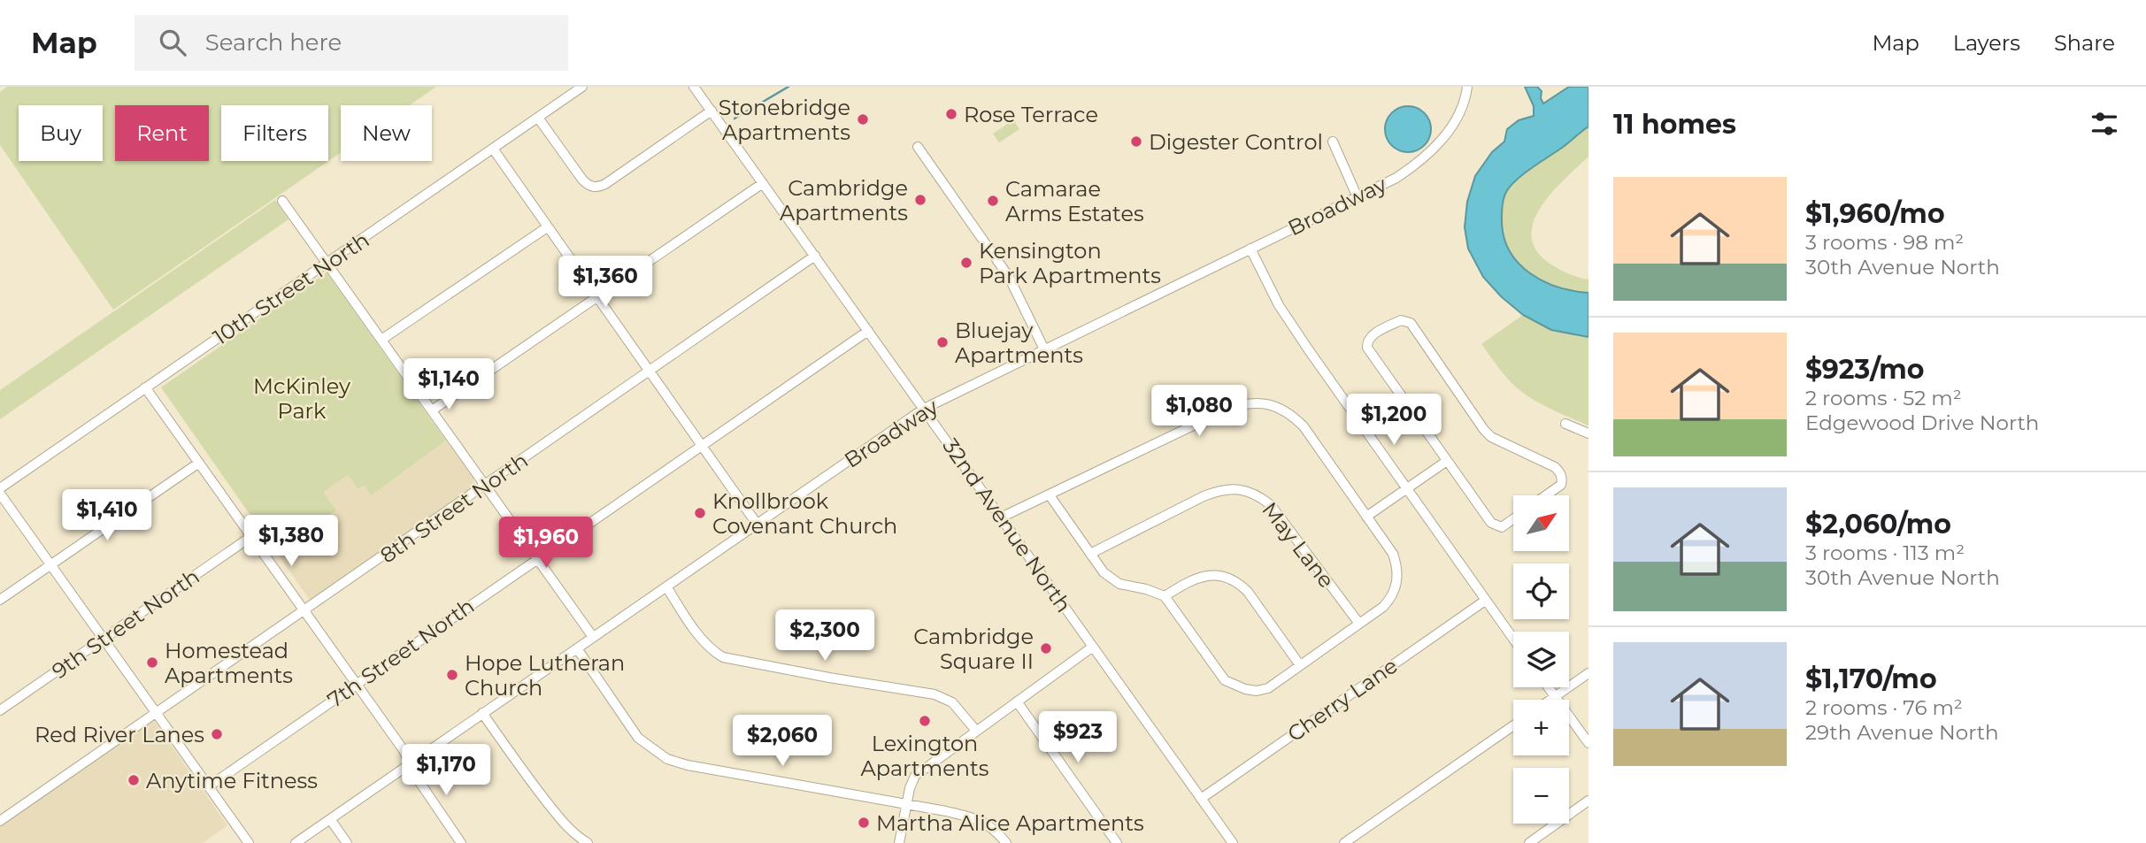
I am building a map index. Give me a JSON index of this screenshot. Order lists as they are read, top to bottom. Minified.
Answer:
{"streets":{"street":["Broadway","10th Street North","8th Street North","32nd Avenue North","May Lane","9th Street North","7th Street North","Cherry Lane"]},"crossings":[["Broadway","32nd Avenue North"],["8th Street North","32nd Avenue North"],["32nd Avenue North","7th Street North"],["32nd Avenue North","Cherry Lane"]],"parks":["McKinley Park"],"places":["Rose Terrace","Stonebridge Apartments","Digester Control","Cambridge Apartments","Camarae Arms Estates","Kensington Park Apartments","Bluejay Apartments","Knollbrook Covenant Church","Cambridge Square II","Homestead Apartments","Hope Lutheran Church","Lexington Apartments","Red River Lanes","Anytime Fitness","Martha Alice Apartments"],"north":"top right","page":{"header":"Map","search":"Search here","nav":["Map","Layers","Share"],"heading":"11 homes","chip":["Buy","Rent","Filters","New"],"list":[{"name":"$1,960/mo","note":"3 rooms · 98 m² · 30th Avenue North"},{"name":"$923/mo","note":"2 rooms · 52 m² · Edgewood Drive North"},{"name":"$2,060/mo","note":"3 rooms · 113 m² · 30th Avenue North"},{"name":"$1,170/mo","note":"2 rooms · 76 m² · 29th Avenue North"}],"price":["$1,360","$1,140","$1,080","$1,200","$1,410","$1,380","$1,960","$2,300","$923","$2,060","$1,170"],"map_buttons":["+","−"]}}
